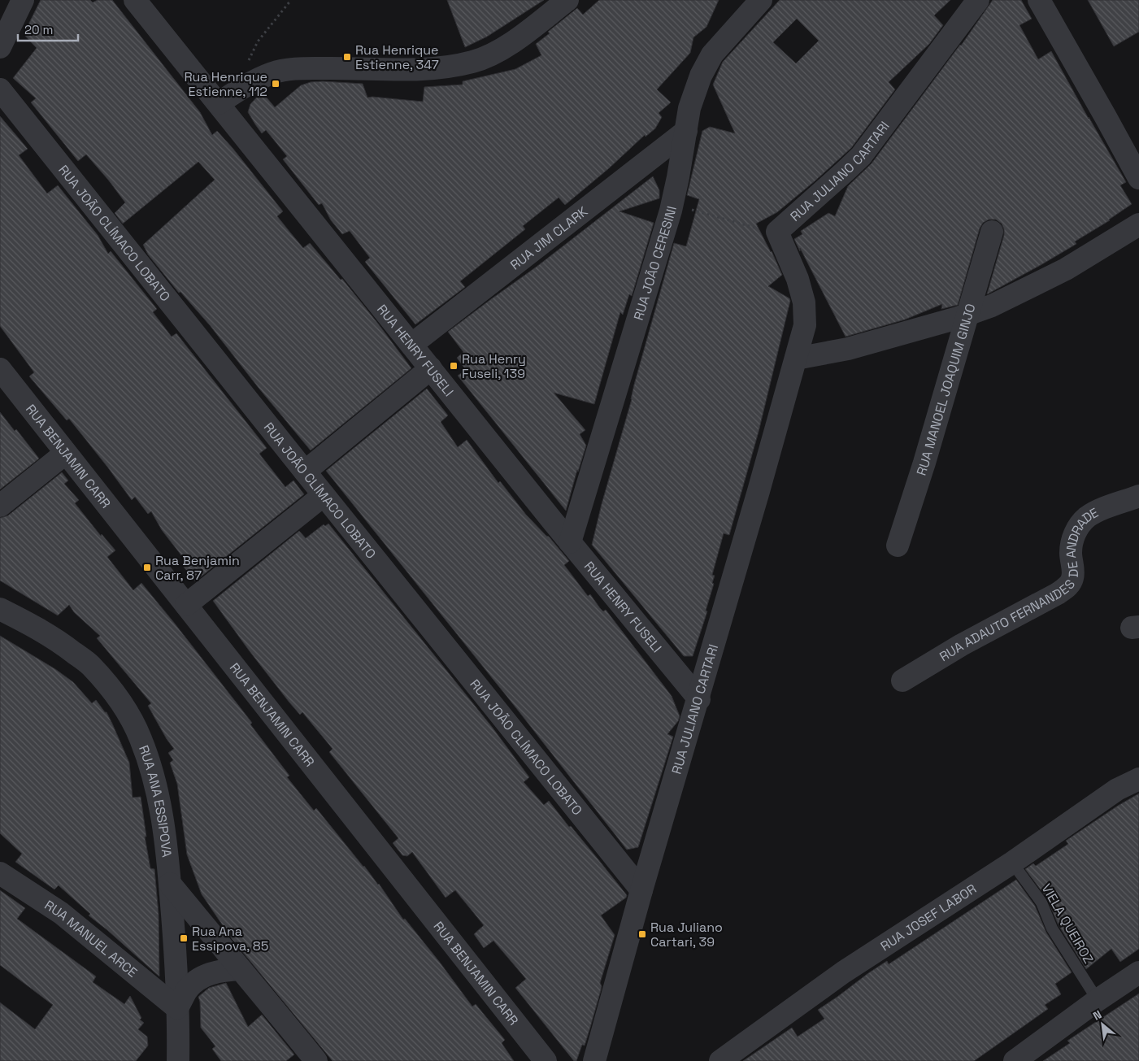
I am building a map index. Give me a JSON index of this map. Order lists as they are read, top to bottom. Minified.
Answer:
{"streets":{"street":["RUA JULIANO CARTARI","RUA JOÃO CLÍMACO LOBATO","RUA JIM CLARK","RUA JOÃO CERESINI","RUA HENRY FUSELI","RUA MANOEL JOAQUIM GINJO","RUA BENJAMIN CARR","RUA ADAUTO FERNANDES DE ANDRADE","RUA ANA ESSIPOVA","RUA JOSEF LABOR","RUA MANUEL ARCE"],"lane":["VIELA QUEIROZ"]},"crossings":[["RUA JULIANO CARTARI","RUA JOÃO CLÍMACO LOBATO"],["RUA JULIANO CARTARI","RUA HENRY FUSELI"],["RUA JIM CLARK","RUA JOÃO CERESINI"],["RUA JIM CLARK","RUA HENRY FUSELI"],["RUA JOÃO CERESINI","RUA HENRY FUSELI"],["RUA ANA ESSIPOVA","RUA MANUEL ARCE"],["RUA JOSEF LABOR","VIELA QUEIROZ"]],"places":{"transit":["Rua Henrique Estienne, 347","Rua Henrique Estienne, 112","Rua Henry Fuseli, 139","Rua Benjamin Carr, 87","Rua Juliano Cartari, 39","Rua Ana Essipova, 85"]},"scale_bar":"20 m","north":"top left"}
